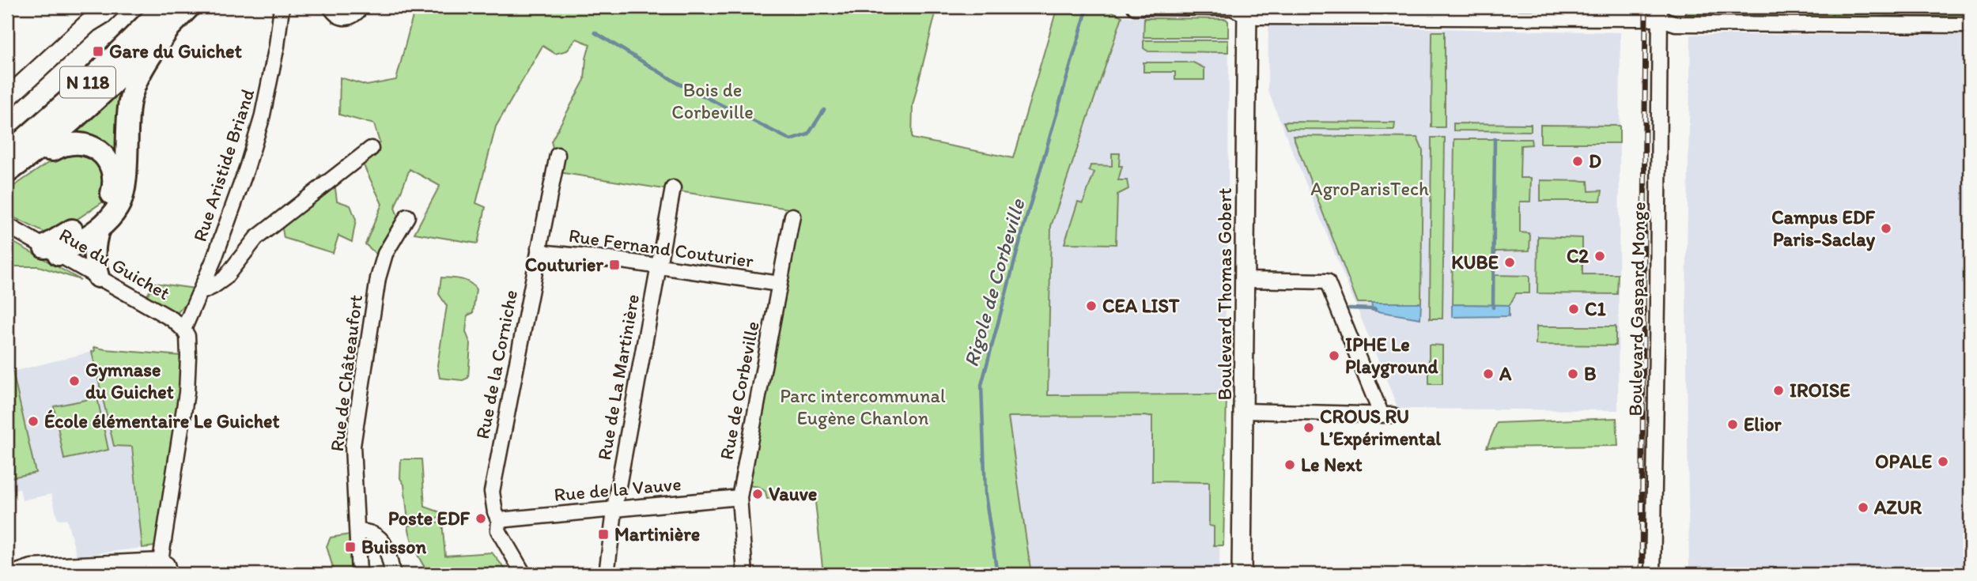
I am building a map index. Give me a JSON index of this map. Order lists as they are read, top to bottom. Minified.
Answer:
{"streets":{"highway":["N 118"],"main road":["Boulevard Thomas Gobert"],"street":["Rue Aristide Briand","Rue Fernand Couturier","Rue du Guichet","Boulevard Gaspard Monge","Rue de la Corniche","Rue de Châteaufort","Rue de La Martinière","Rue de Corbeville","Rue de la Vauve"]},"crossings":[["Rue Aristide Briand","Rue du Guichet"],["Rue Fernand Couturier","Rue de la Corniche"],["Rue Fernand Couturier","Rue de La Martinière"],["Rue Fernand Couturier","Rue de Corbeville"],["Rue de la Corniche","Rue de la Vauve"],["Rue de La Martinière","Rue de la Vauve"],["Rue de Corbeville","Rue de la Vauve"]],"water":["Rigole de Corbeville"],"parks":["Bois de Corbeville","AgroParisTech","Parc intercommunal Eugène Chanlon"],"places":{"transit":["Gare du Guichet","Couturier","Martinière","Buisson"],"other":["D","Campus EDF Paris-Saclay","C2","KUBE","CEA LIST","C1","IPHE Le Playground","A","B","Gymnase du Guichet","IROISE","École élémentaire Le Guichet","Elior","CROUS RU L’Expérimental","OPALE","Le Next","Vauve","AZUR","Poste EDF"]}}
